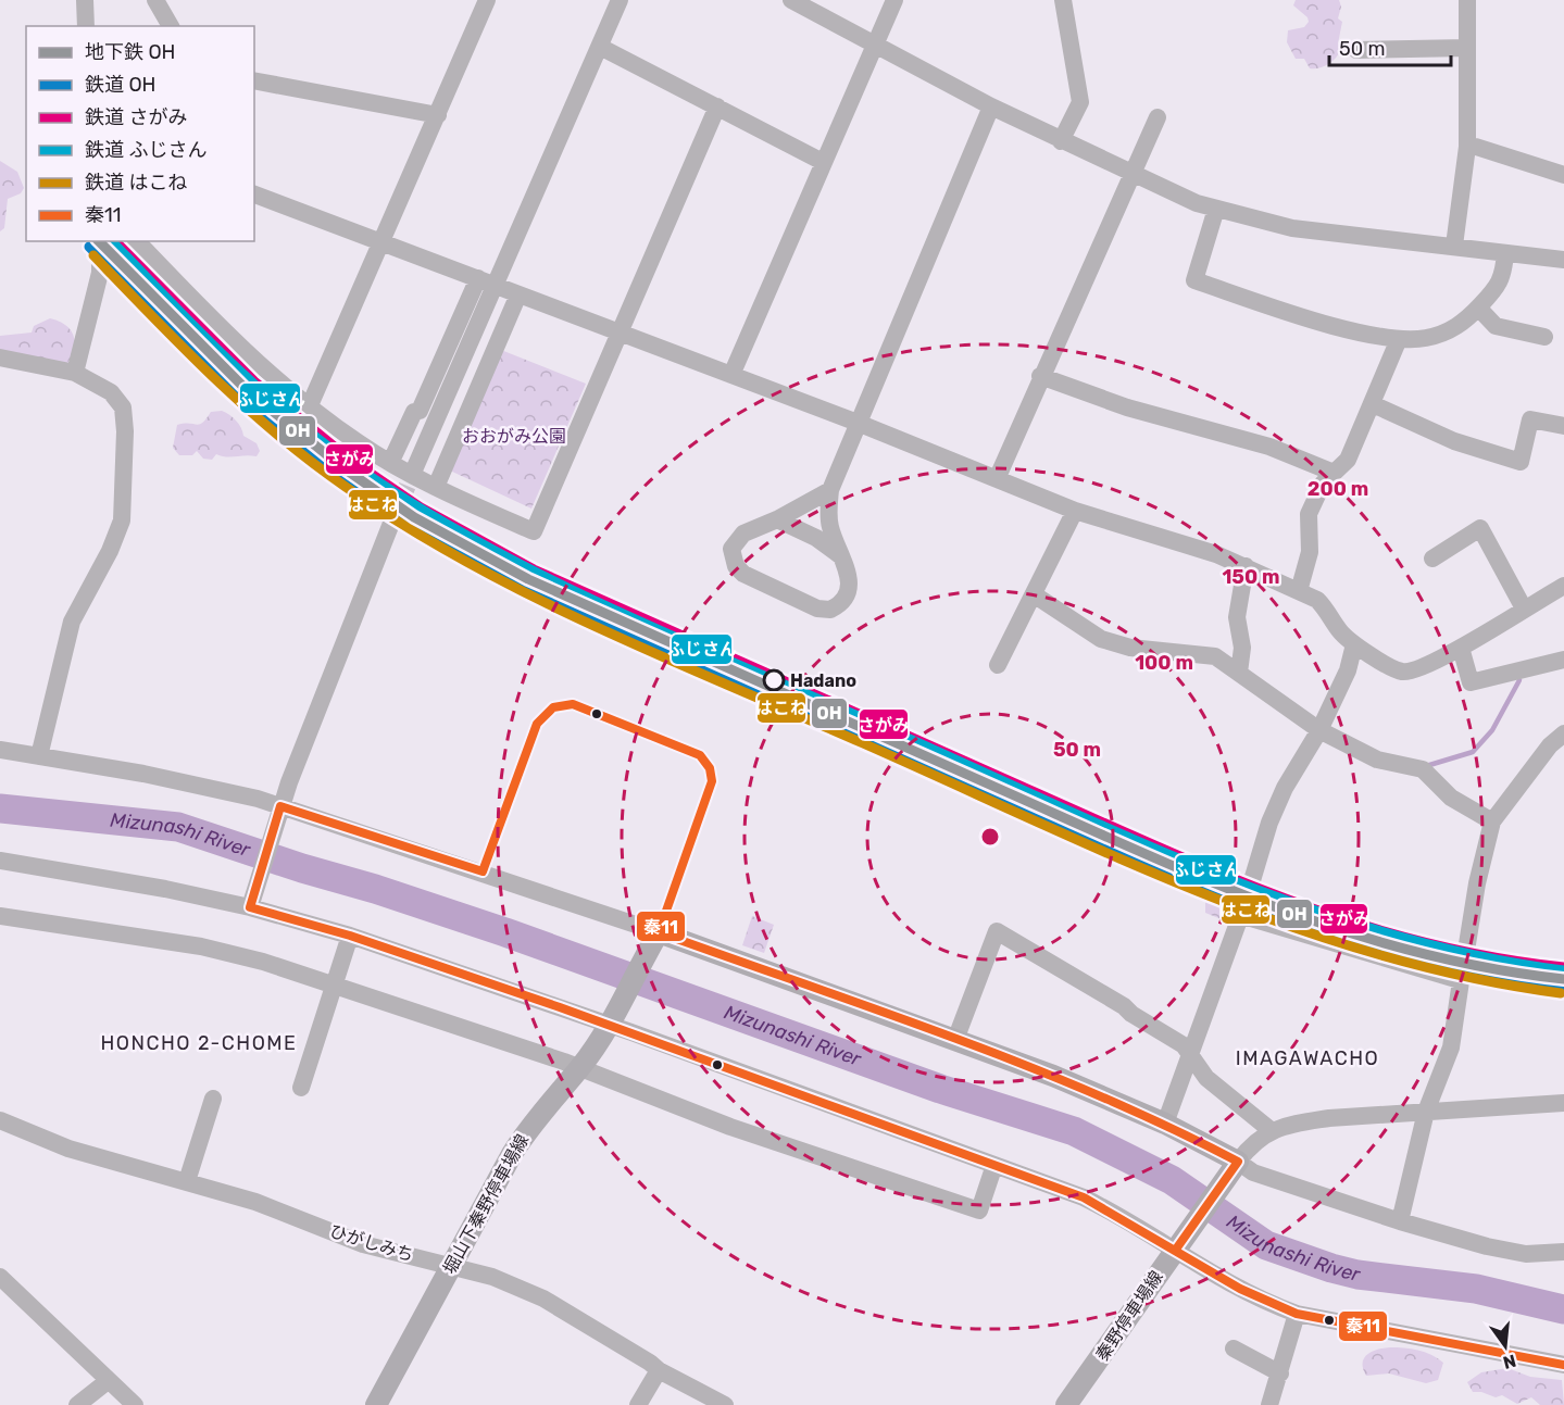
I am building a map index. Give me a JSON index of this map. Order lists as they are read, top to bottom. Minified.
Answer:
{"streets":{"main road":["堀山下秦野停車場線","秦野停車場線"],"street":["ひがしみち"]},"crossings":[["堀山下秦野停車場線","ひがしみち"]],"districts":["HONCHO 2-CHOME","IMAGAWACHO"],"water":["Mizunashi River"],"parks":["おおがみ公園"],"places":["Hadano"],"lines":["metro line OH","rail line さがみ","rail line ふじさん","rail line OH","rail line はこね","transit line 秦11"],"legend":["地下鉄 OH","鉄道 OH","鉄道 さがみ","鉄道 ふじさん","鉄道 はこね","秦11"],"scale_bar":"50 m","north":"bottom","rings":["200 m","150 m","100 m","50 m"]}
